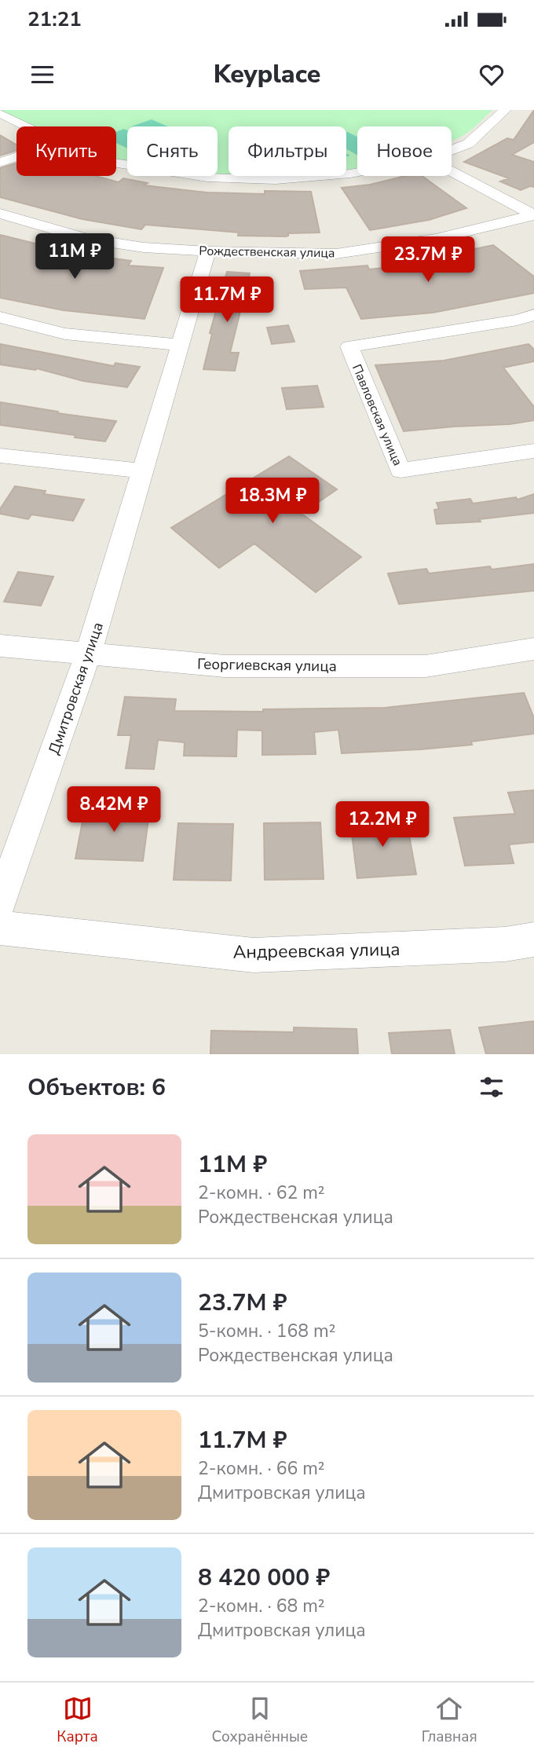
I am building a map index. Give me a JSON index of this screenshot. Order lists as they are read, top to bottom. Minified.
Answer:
{"streets":{"street":["Рождественская улица","Павловская улица","Георгиевская улица","Дмитровская улица","Андреевская улица"]},"crossings":[["Рождественская улица","Дмитровская улица"],["Георгиевская улица","Дмитровская улица"]],"page":{"status":"21:21","header":"Keyplace","chip":["Купить","Снять","Фильтры","Новое"],"price":["11M ₽","23.7M ₽","11.7M ₽","18.3M ₽","8.42M ₽","12.2M ₽"],"heading":"Объектов: 6","list":[{"name":"11M ₽","note":"2-комн. · 62 m² · Рождественская улица"},{"name":"23.7M ₽","note":"5-комн. · 168 m² · Рождественская улица"},{"name":"11.7M ₽","note":"2-комн. · 66 m² · Дмитровская улица"},{"name":"8 420 000 ₽","note":"2-комн. · 68 m² · Дмитровская улица"}],"tabs":["Карта","Сохранённые","Главная"]}}
